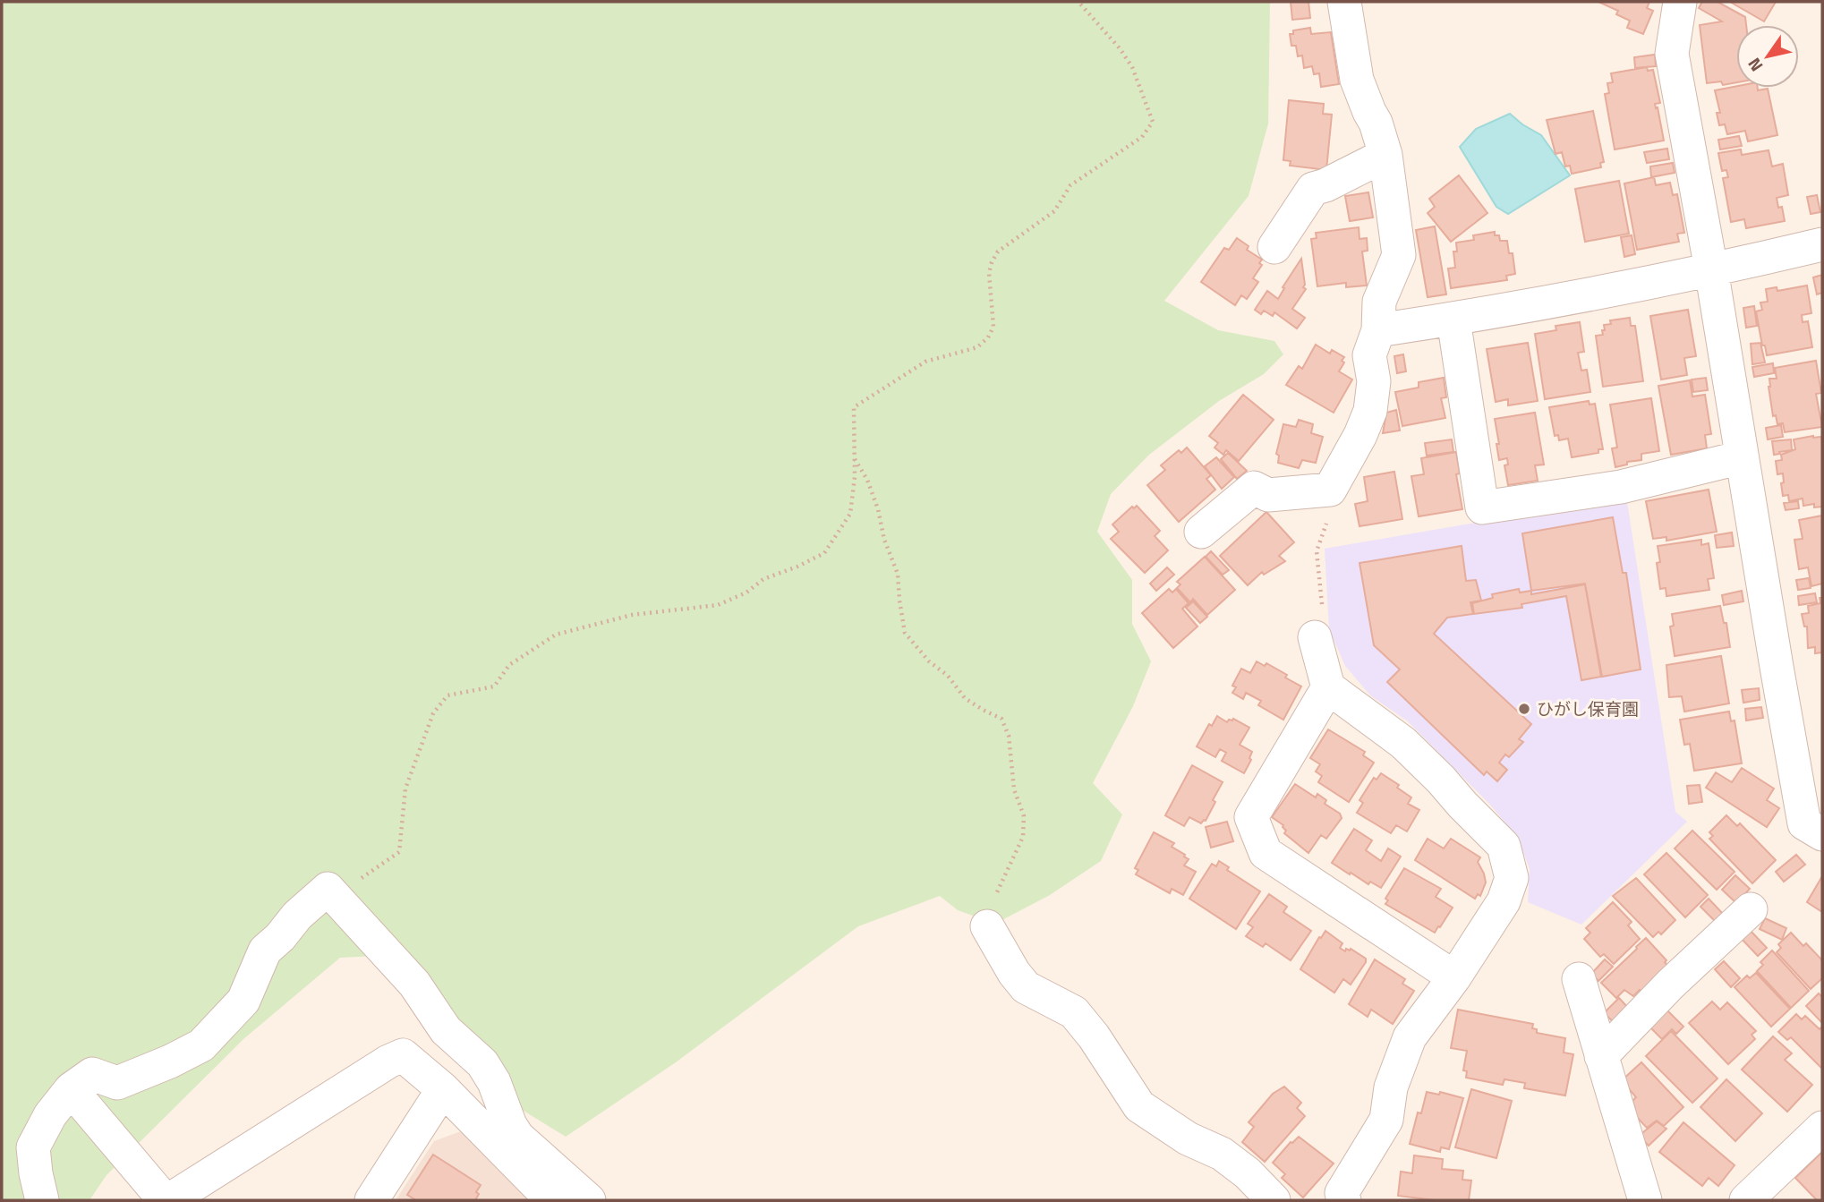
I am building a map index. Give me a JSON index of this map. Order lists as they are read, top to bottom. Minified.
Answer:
{"places":["ひがし保育園"],"north":"bottom left"}
